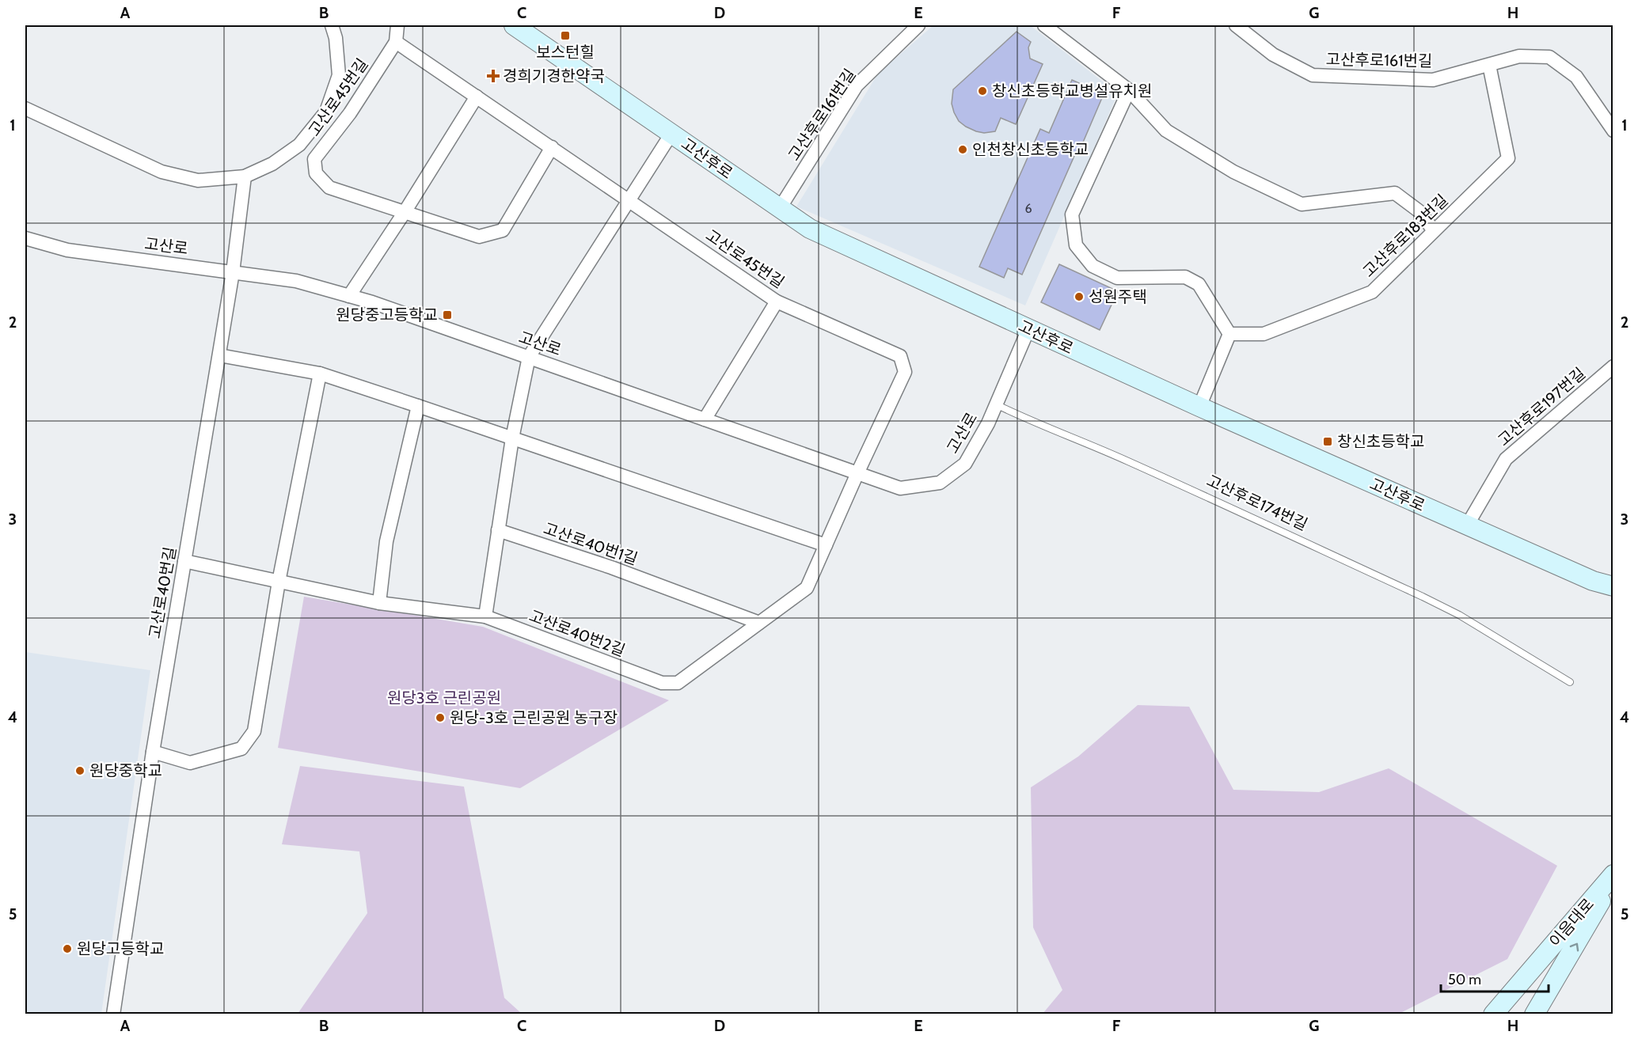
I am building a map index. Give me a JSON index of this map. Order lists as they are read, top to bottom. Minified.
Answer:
{"streets":{"main road":["고산후로","이음대로"],"street":["고산후로161번길","고산로45번길","고산후로183번길","고산로","고산후로197번길","고산로40번1길","고산로40번길","고산로40번2길"],"lane":["고산후로174번길"]},"crossings":[["고산후로161번길","고산후로"],["고산후로161번길","고산후로183번길"],["고산로45번길","고산로"],["고산로45번길","고산로40번2길"],["고산후로","고산후로197번길"],["고산로","고산후로174번길"],["고산로","고산로40번길"],["고산로","고산로40번2길"],["고산로40번1길","고산로40번2길"],["고산로40번길","고산로40번2길"]],"parks":["원당3호 근린공원"],"places":{"transit":["보스턴힐","원당중고등학교","창신초등학교"],"health":["경희기경한약국"],"other":["창신초등학교병설유치원","인천창신초등학교","성원주택","원당-3호 근린공원 농구장","원당중학교","원당고등학교"]},"house_numbers":["6"],"scale_bar":"50 m","grid":{"columns":["A","B","C","D","E","F","G","H"],"rows":["1","2","3","4","5"]}}
